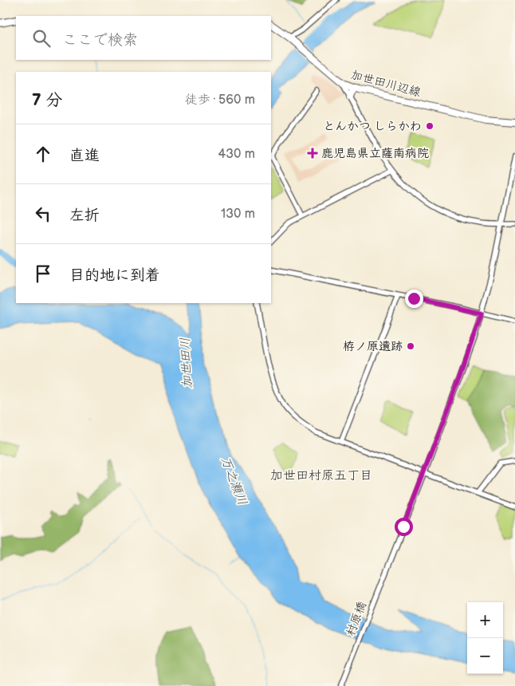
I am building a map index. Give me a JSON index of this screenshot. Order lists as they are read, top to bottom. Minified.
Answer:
{"streets":{"main road":["加世田川辺線"],"street":["村原橋"]},"districts":["加世田村原五丁目"],"water":["加世田川","万之瀬川"],"places":{"other":["とんかつ しらかわ","栫ノ原遺跡"],"health":["鹿児島県立薩南病院"]},"page":{"search":"ここで検索","heading":["7 分","徒歩 · 560 m"],"list":[["直進","430 m"],["左折","130 m"],"目的地に到着"],"map_buttons":["+","−"]}}
